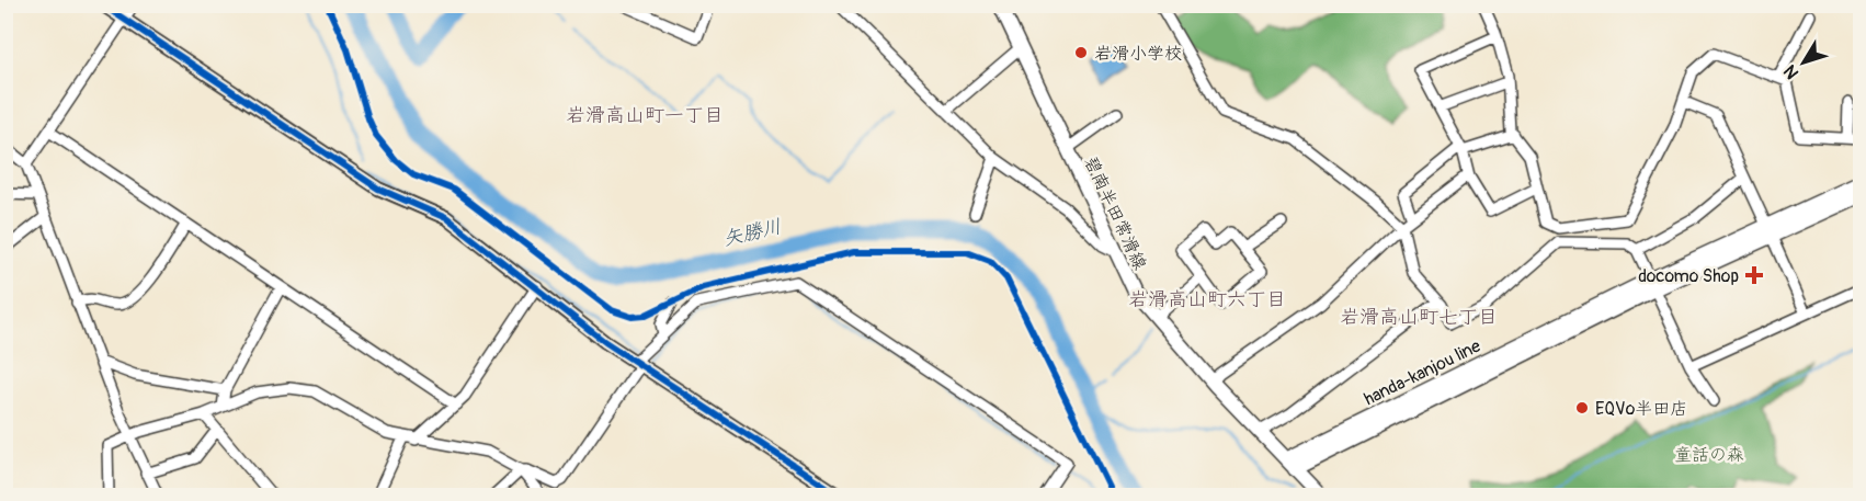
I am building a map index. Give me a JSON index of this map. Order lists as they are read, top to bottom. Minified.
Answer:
{"streets":{"main road":["碧南半田常滑線","handa-kanjou line"]},"crossings":[["碧南半田常滑線","handa-kanjou line"]],"districts":["岩滑高山町一丁目","岩滑高山町六丁目","岩滑高山町七丁目"],"water":["矢勝川"],"parks":["童話の森"],"places":{"other":["岩滑小学校","EQVo半田店"],"health":["docomo Shop"]},"north":"bottom left"}
